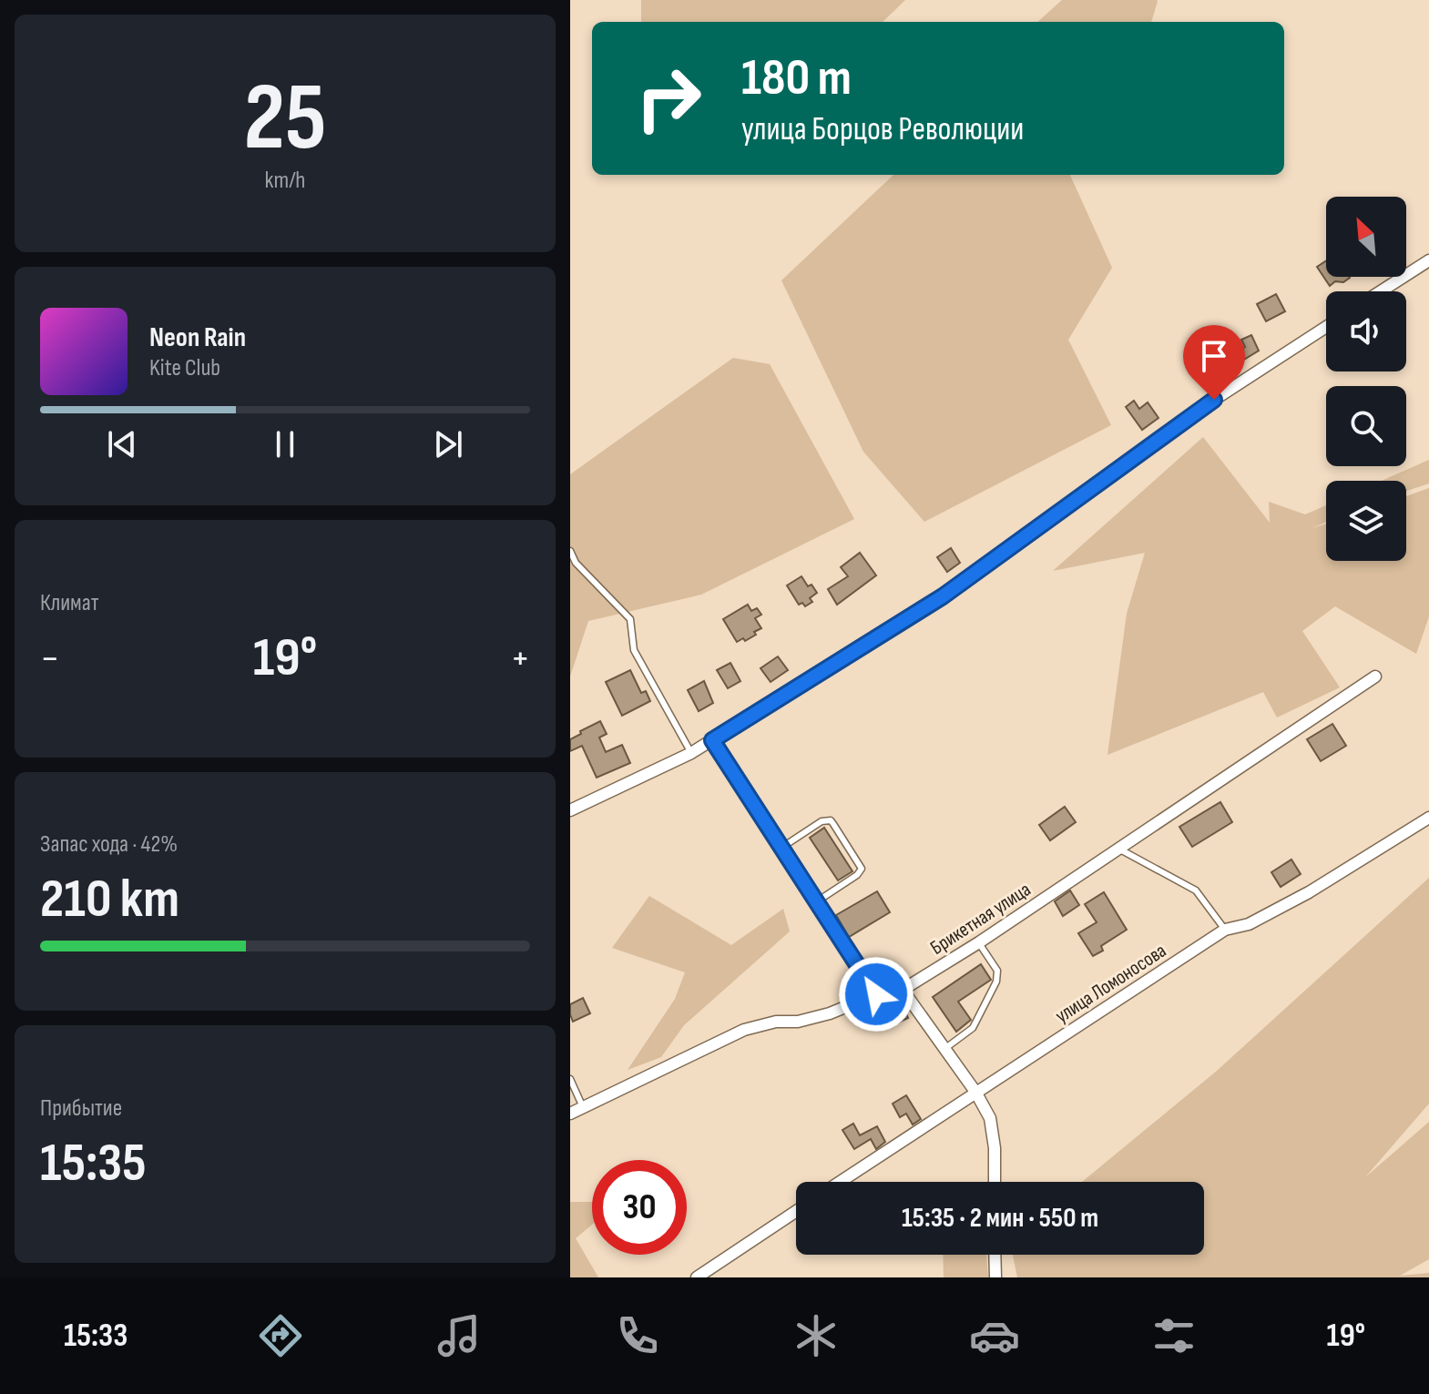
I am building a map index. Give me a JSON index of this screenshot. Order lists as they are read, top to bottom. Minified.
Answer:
{"streets":{"street":["Брикетная улица","улица Ломоносова"]},"north":"top left","page":{"tile":[["25","km/h"],"Климат",["Запас хода · 42%","210 km"],["Прибытие","15:35"]],"turn":["180 m","улица Борцов Революции"],"song":["Neon Rain","Kite Club"],"heat":["−","19°","+"],"limit":"30","trip":"15:35 · 2 мин · 550 m","tabs":["15:33","19°"]}}
